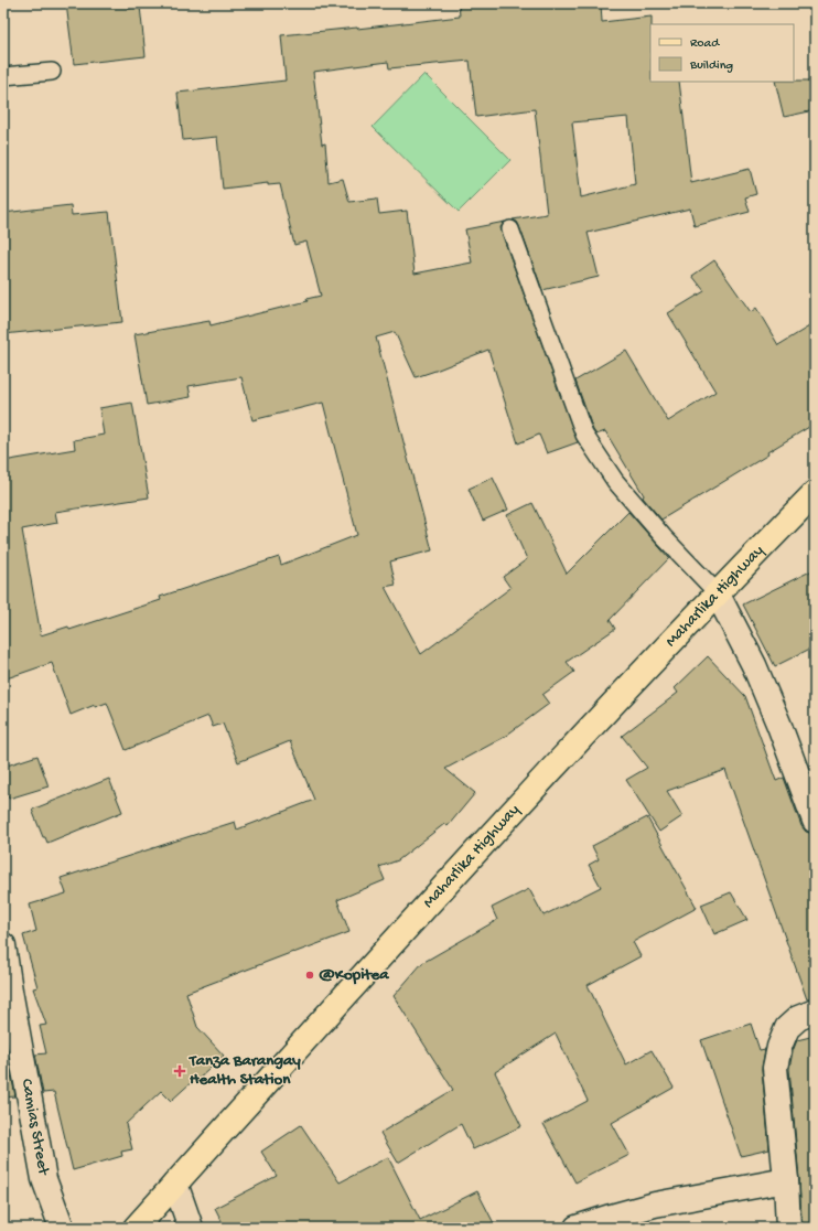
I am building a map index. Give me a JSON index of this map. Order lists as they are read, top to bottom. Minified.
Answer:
{"streets":{"main road":["Maharlika Highway"],"street":["Camias Street"]},"places":{"other":["@Kopitea"],"health":["Tanza Barangay Health Station"]},"legend":["Road","Building"]}
